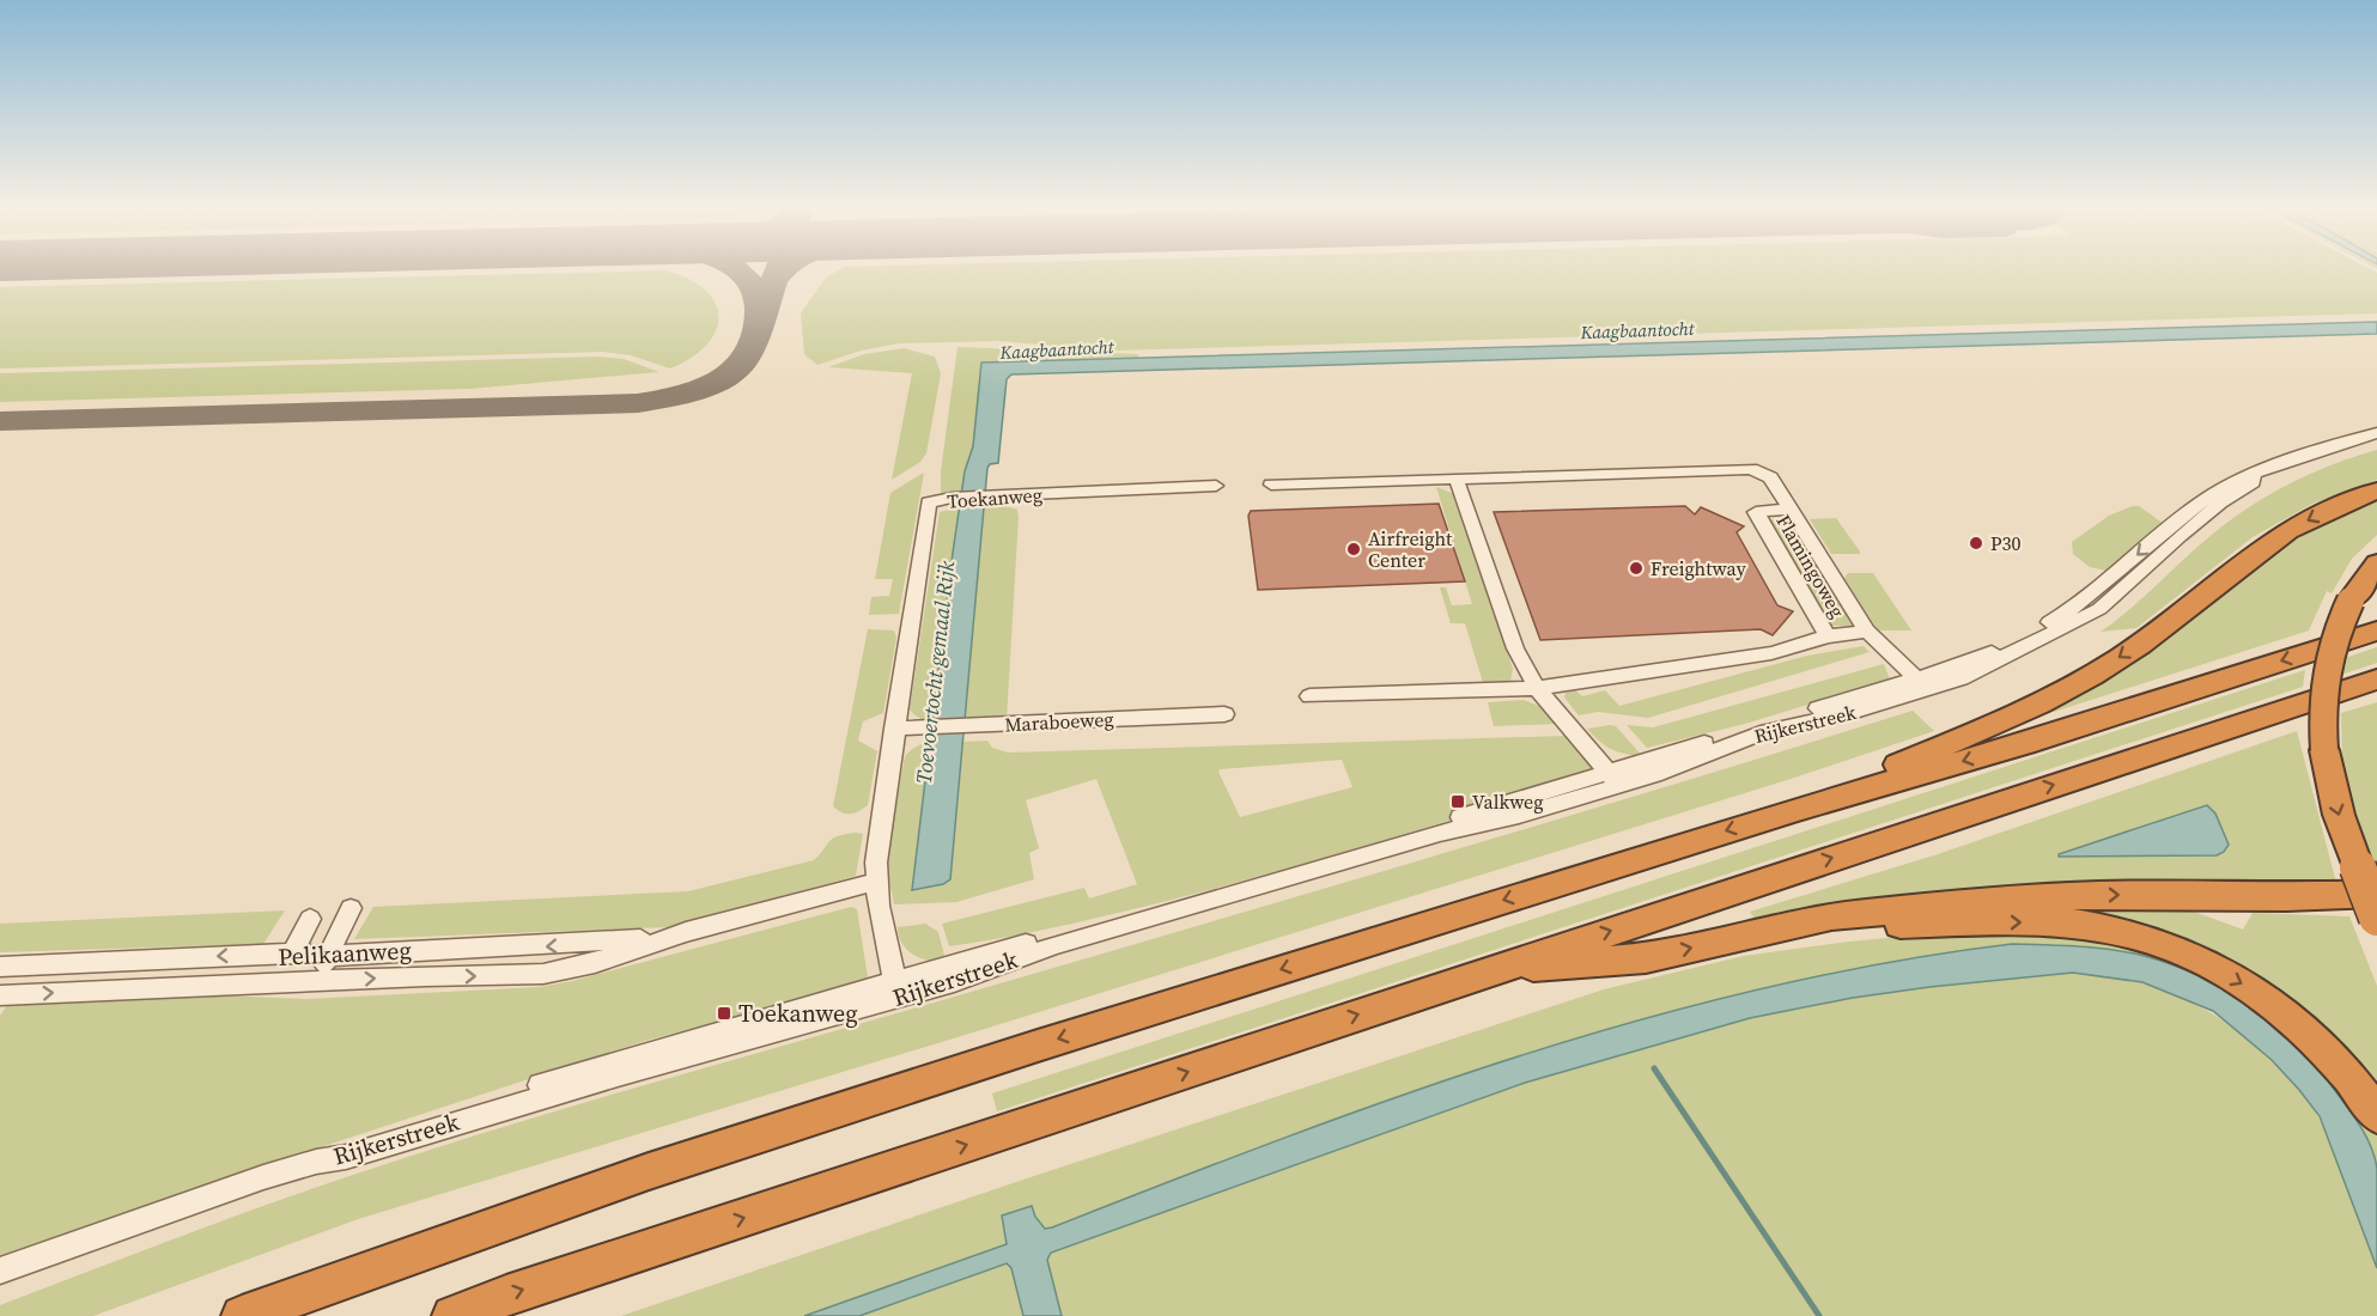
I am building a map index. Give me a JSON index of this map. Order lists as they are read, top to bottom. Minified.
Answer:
{"streets":{"street":["Toekanweg","Flamingoweg","Maraboeweg","Rijkerstreek","Pelikaanweg"]},"crossings":[["Toekanweg","Maraboeweg"],["Toekanweg","Rijkerstreek"],["Toekanweg","Pelikaanweg"],["Flamingoweg","Rijkerstreek"]],"water":["Kaagbaantocht","Toevoertocht gemaal Rijk"],"places":{"other":["P30","Airfreight Center","Freightway"],"transit":["Valkweg","Toekanweg"]}}
